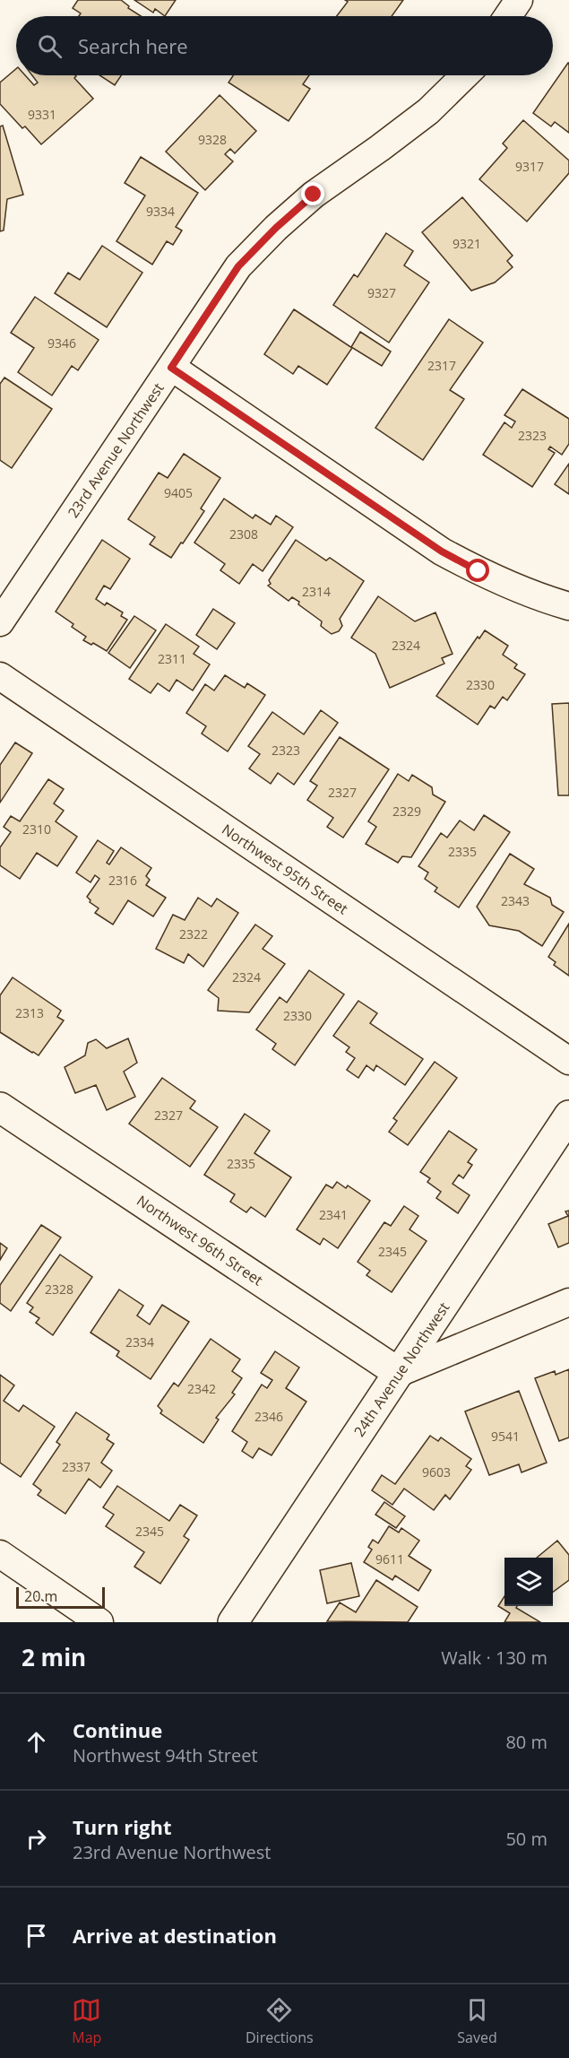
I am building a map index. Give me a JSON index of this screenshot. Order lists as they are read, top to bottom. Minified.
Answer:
{"streets":{"street":["23rd Avenue Northwest","Northwest 95th Street","Northwest 96th Street","24th Avenue Northwest"]},"crossings":[["Northwest 96th Street","24th Avenue Northwest"]],"house_numbers":["9331","9328","9317","9334","9321","9327","9346","2317","2323","9405","2308","2314","2324","2311","2330","2323","2327","2329","2310","2335","2316","2343","2322","2324","2313","2330","2327","2335","2341","2345","2328","2334","2342","2346","9541","2337","9603","2345","9611"],"scale_bar":"20 m","page":{"search":"Search here","scale":"20 m","heading":["2 min","Walk · 130 m"],"list":[["Continue","Northwest 94th Street","80 m"],["Turn right","23rd Avenue Northwest","50 m"],"Arrive at destination"],"nav":["Map","Directions","Saved"]}}
